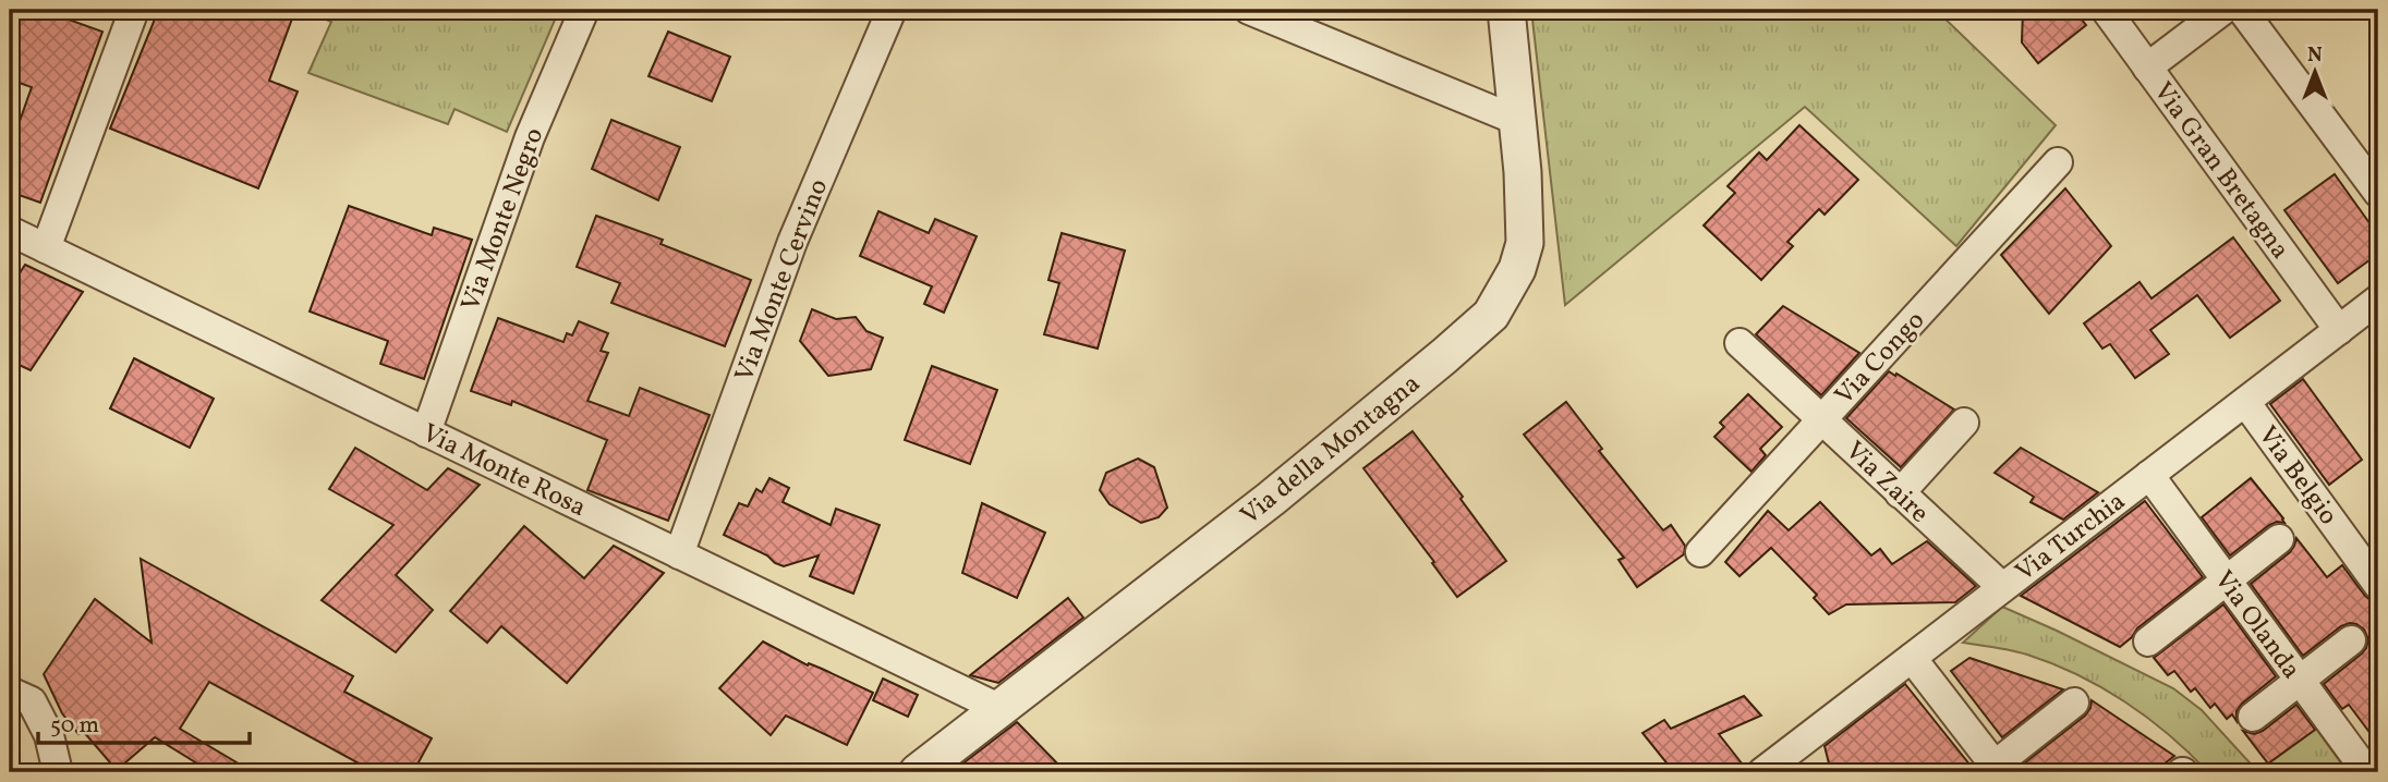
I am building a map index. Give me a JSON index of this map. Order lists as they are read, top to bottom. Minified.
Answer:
{"streets":{"street":["Via Gran Bretagna","Via Monte Negro","Via Monte Cervino","Via Congo","Via della Montagna","Via Monte Rosa","Via Belgio","Via Zaire","Via Turchia","Via Olanda"]},"crossings":[["Via Gran Bretagna","Via Turchia"],["Via Monte Negro","Via Monte Rosa"],["Via Monte Cervino","Via Monte Rosa"],["Via Congo","Via Zaire"],["Via della Montagna","Via Monte Rosa"],["Via Belgio","Via Turchia"],["Via Zaire","Via Turchia"],["Via Turchia","Via Olanda"]],"scale_bar":"50 m","north":"top"}
